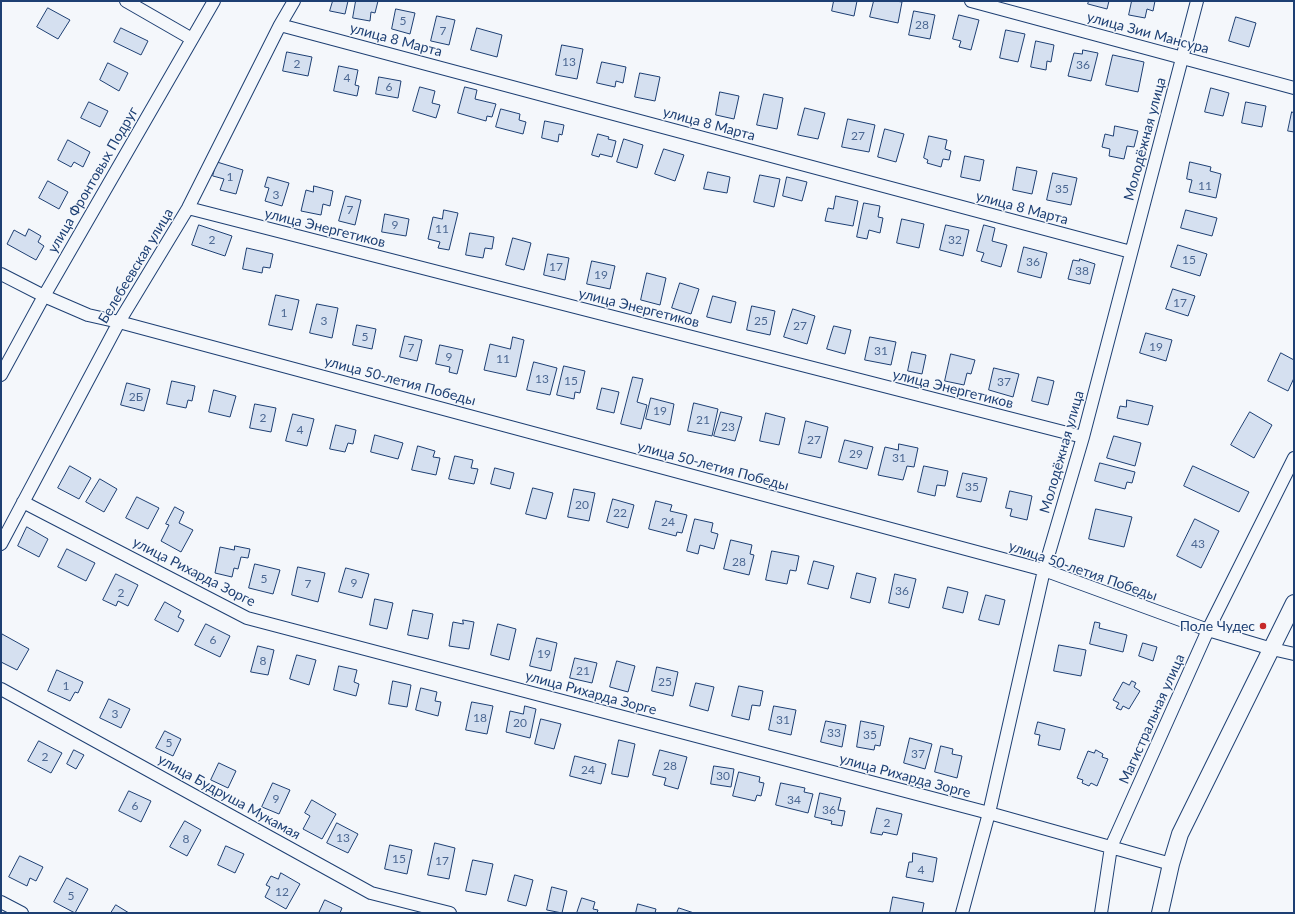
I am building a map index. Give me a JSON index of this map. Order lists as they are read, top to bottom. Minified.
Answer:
{"streets":{"street":["улица Зии Мансура","улица 8 Марта","Молодёжная улица","улица Фронтовых Подруг","улица Энергетиков","Белебеевская улица","улица 50-летия Победы","улица Рихарда Зорге","Магистральная улица","улица Будруша Мукамая"]},"crossings":[["улица Зии Мансура","Молодёжная улица"],["улица 8 Марта","Молодёжная улица"],["улица 8 Марта","Белебеевская улица"],["Молодёжная улица","улица Энергетиков"],["Молодёжная улица","улица 50-летия Победы"],["Молодёжная улица","улица Рихарда Зорге"],["улица Фронтовых Подруг","улица 50-летия Победы"],["улица Энергетиков","Белебеевская улица"],["Белебеевская улица","улица 50-летия Победы"],["Белебеевская улица","улица Рихарда Зорге"],["улица 50-летия Победы","Магистральная улица"],["улица Рихарда Зорге","Магистральная улица"]],"places":["Поле Чудес"],"house_numbers":["5","28","7","13","2","36","4","6","27","1","11","35","3","7","9","11","2","32","15","36","17","38","19","17","1","3","25","27","5","19","7","31","9","11","13","15","37","2Б","19","2","21","23","4","27","29","31","35","20","22","24","43","28","5","9","7","36","2","6","19","8","21","25","1","3","18","31","20","33","35","5","37","2","28","24","30","9","34","6","36","2","13","8","15","17","4","12","5"]}
